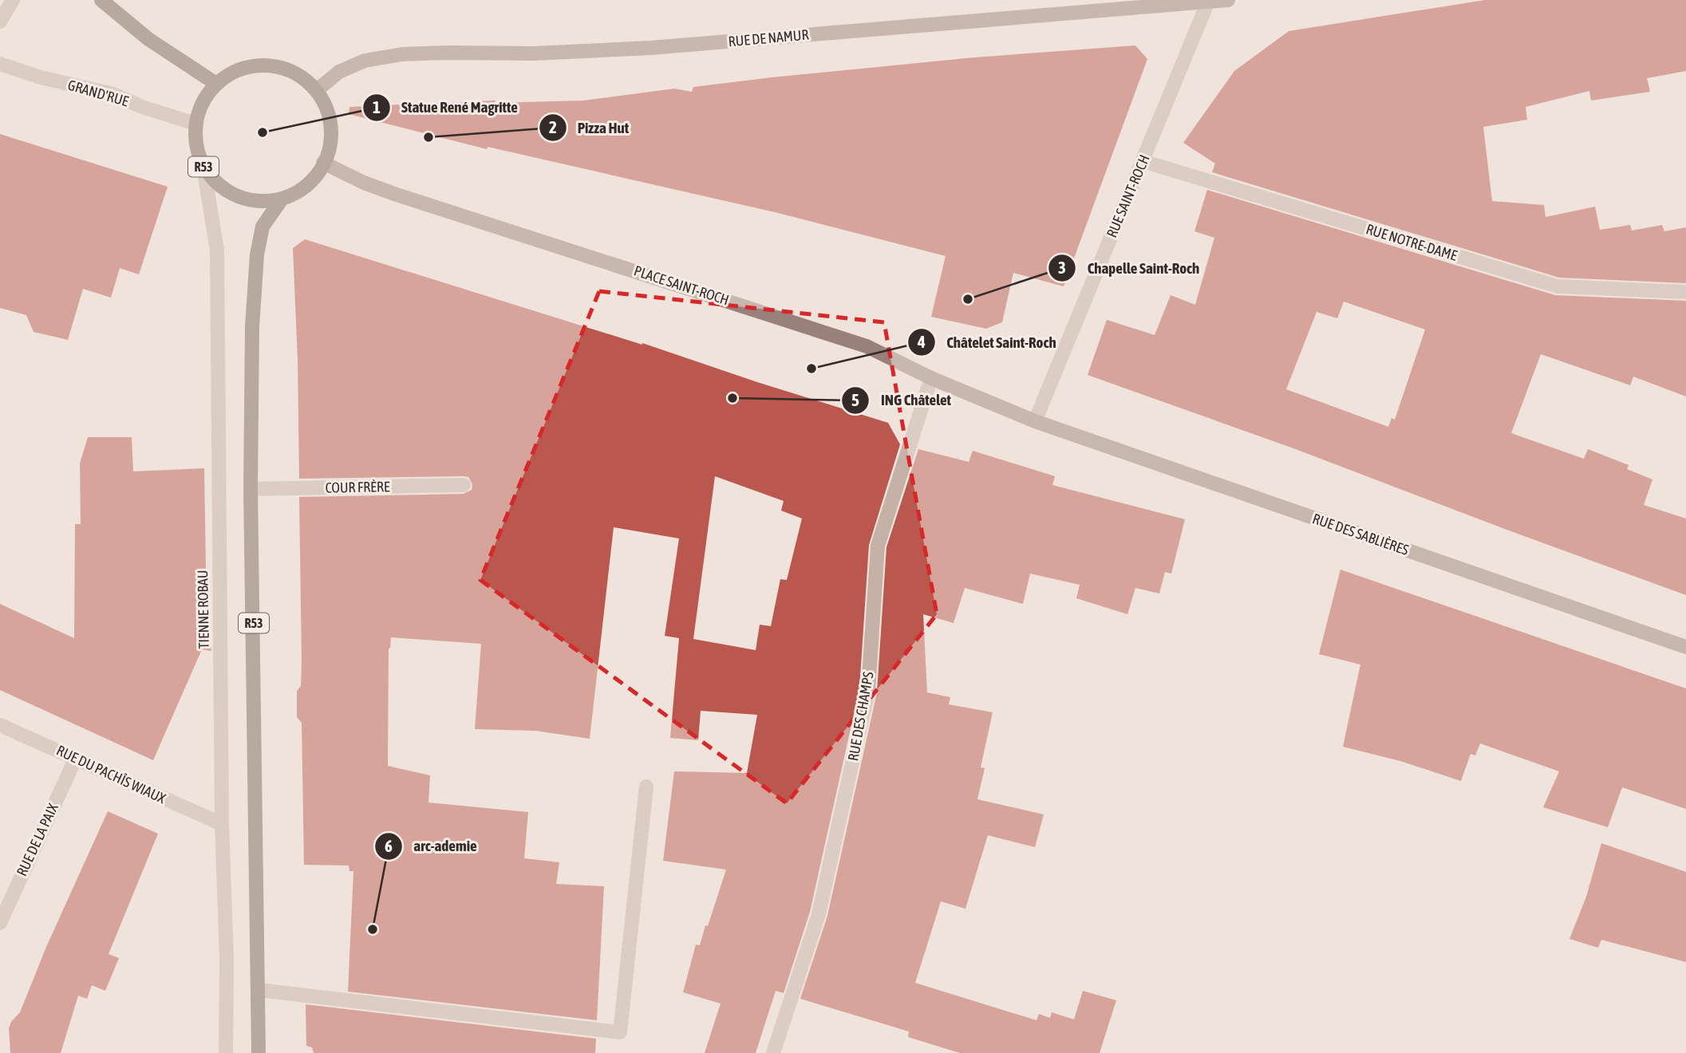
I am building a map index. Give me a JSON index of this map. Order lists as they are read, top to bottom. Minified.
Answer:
{"streets":{"main road":["RUE DE NAMUR","R53","PLACE SAINT-ROCH","RUE DES SABLIÈRES"],"street":["GRAND'RUE","RUE SAINT-ROCH","RUE NOTRE-DAME","COUR FRÈRE","TIENNE ROBAU","RUE DES CHAMPS","RUE DU PACHÎS WIAUX","RUE DE LA PAIX"]},"crossings":[["RUE DE NAMUR","GRAND'RUE"],["RUE DE NAMUR","R53"],["RUE DE NAMUR","RUE SAINT-ROCH"],["RUE DE NAMUR","PLACE SAINT-ROCH"],["RUE DE NAMUR","TIENNE ROBAU"],["GRAND'RUE","R53"],["GRAND'RUE","PLACE SAINT-ROCH"],["GRAND'RUE","TIENNE ROBAU"],["R53","PLACE SAINT-ROCH"],["R53","COUR FRÈRE"],["R53","TIENNE ROBAU"],["RUE SAINT-ROCH","RUE NOTRE-DAME"],["RUE SAINT-ROCH","PLACE SAINT-ROCH"],["RUE SAINT-ROCH","RUE DES SABLIÈRES"],["PLACE SAINT-ROCH","RUE DES SABLIÈRES"],["PLACE SAINT-ROCH","TIENNE ROBAU"],["PLACE SAINT-ROCH","RUE DES CHAMPS"],["TIENNE ROBAU","RUE DU PACHÎS WIAUX"],["RUE DU PACHÎS WIAUX","RUE DE LA PAIX"]],"places":["Statue René Magritte","Pizza Hut","Chapelle Saint-Roch","Châtelet Saint-Roch","ING Châtelet","arc-ademie"]}
